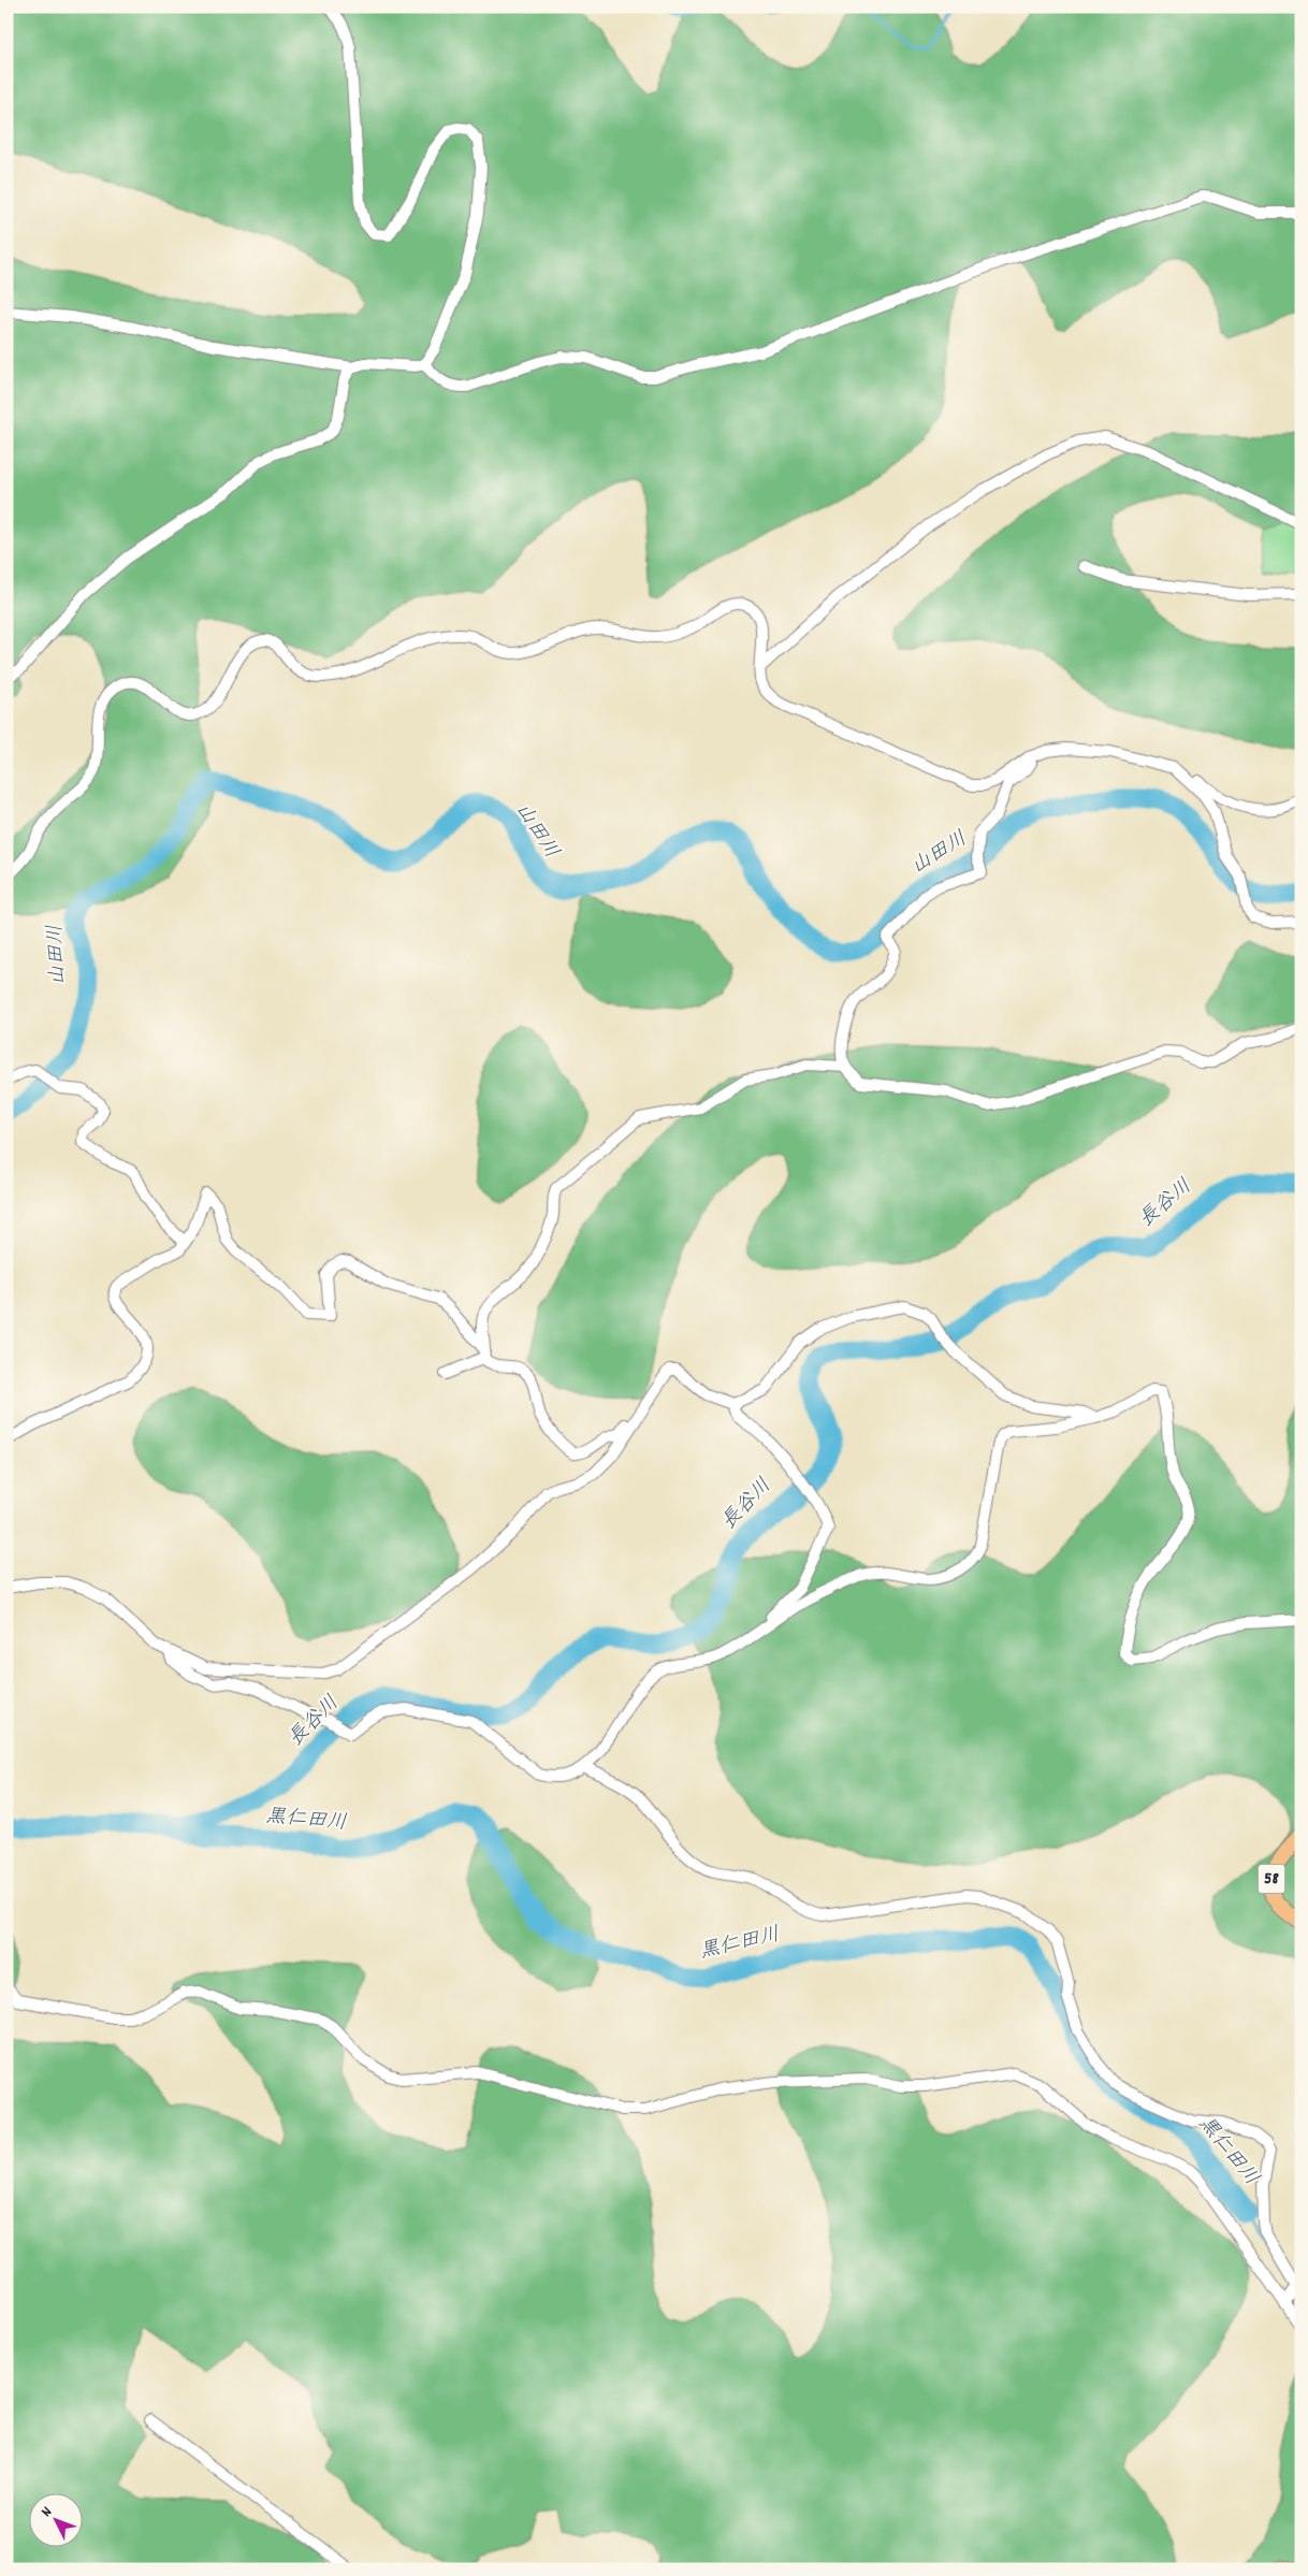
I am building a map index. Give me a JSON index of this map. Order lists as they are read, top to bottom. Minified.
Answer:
{"streets":{"main road":["58"]},"water":["山田川","長谷川","黒仁田川"],"north":"top left"}
